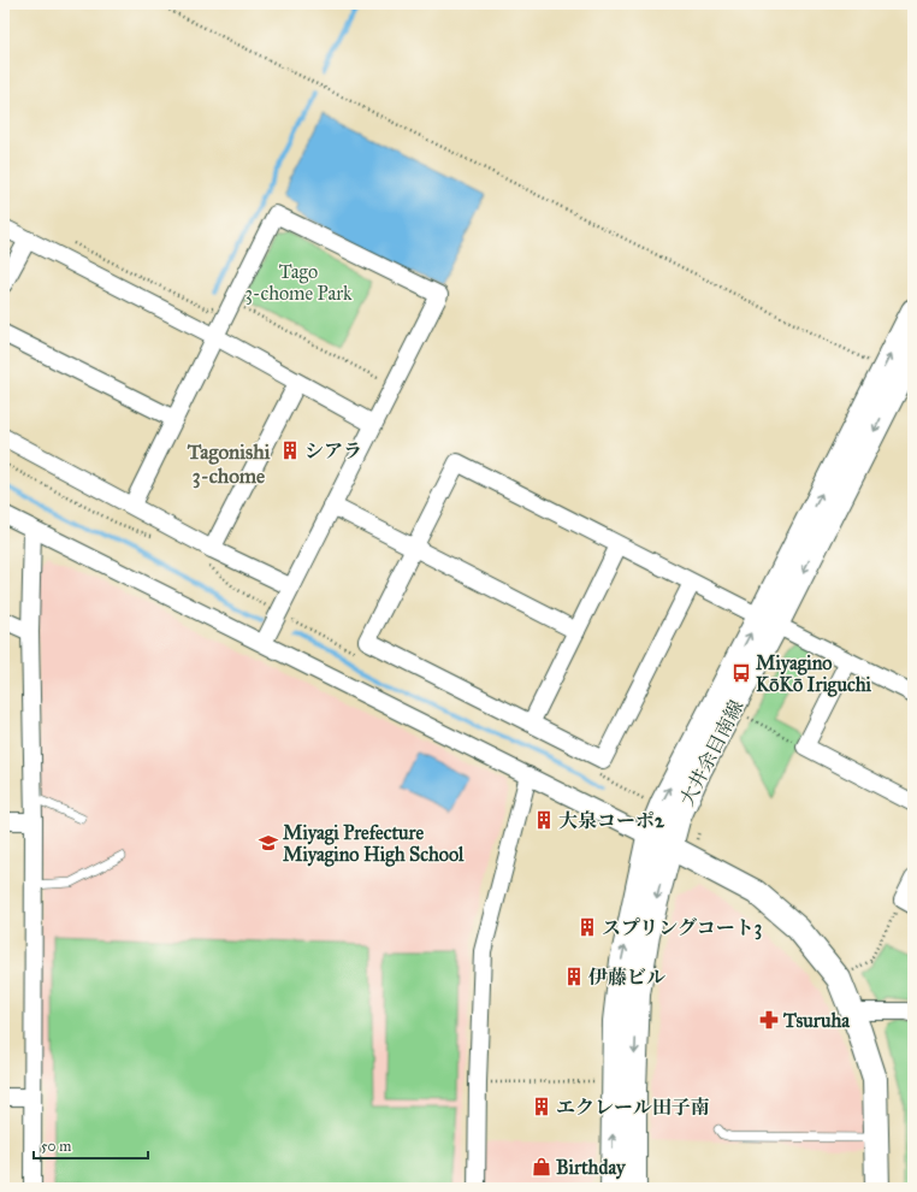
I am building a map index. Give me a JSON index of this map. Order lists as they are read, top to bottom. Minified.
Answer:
{"districts":["Tagonishi 3-chome"],"parks":["Tago 3-chome Park"],"places":{"building":["シアラ","大泉コーポ2","スプリングコート3","伊藤ビル","エクレール田子南"],"bus stop":["Miyagino KōKō Iriguchi"],"school or university":["Miyagi Prefecture Miyagino High School"],"pharmacy":["Tsuruha"],"shop":["Birthday"]},"scale_bar":"50 m"}
